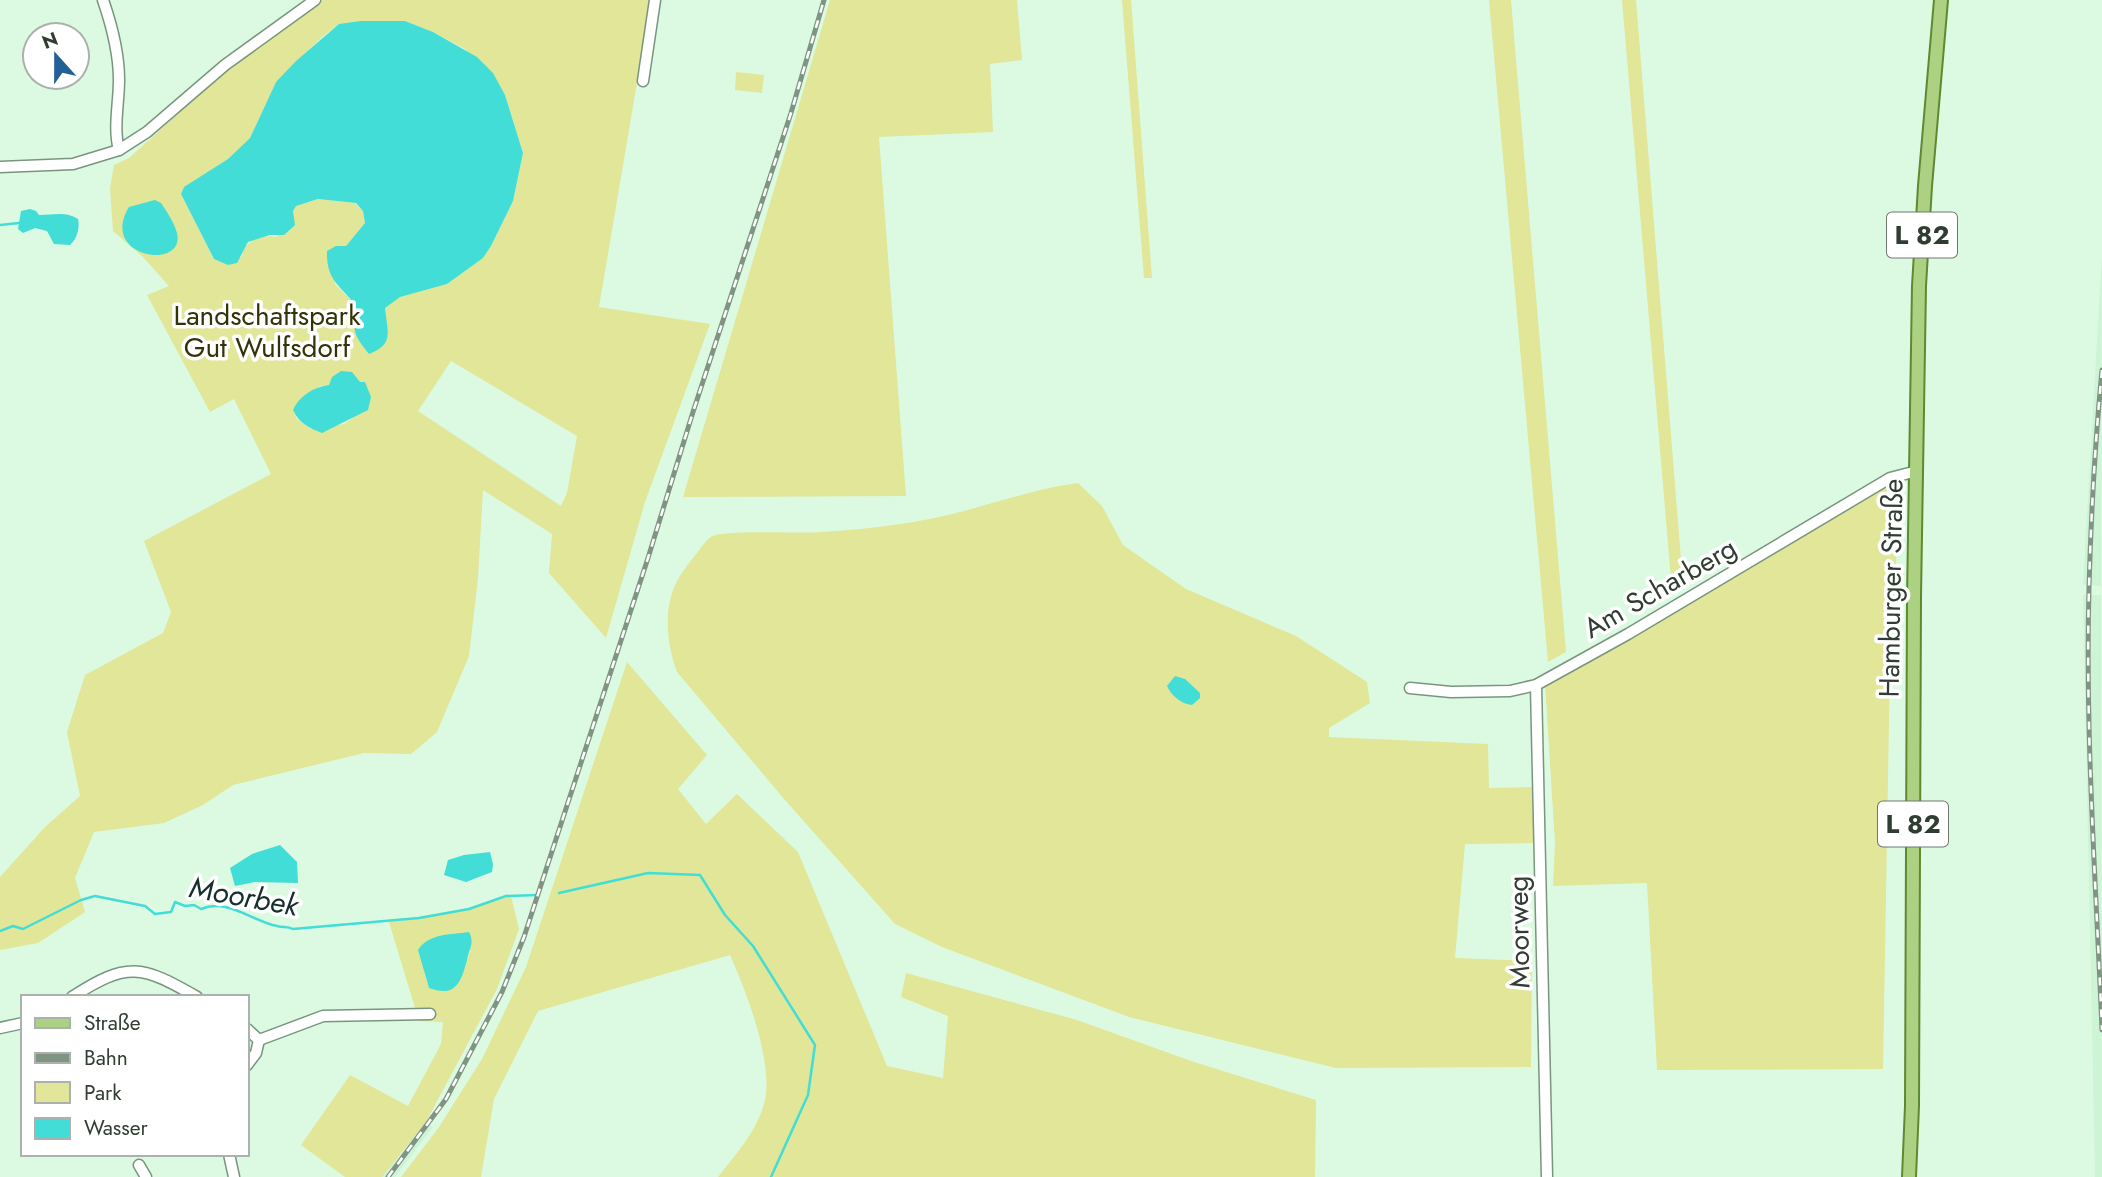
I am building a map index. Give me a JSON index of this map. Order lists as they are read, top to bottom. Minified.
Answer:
{"streets":{"main road":["L 82","Hamburger Straße"],"street":["Am Scharberg","Moorweg"]},"crossings":[["Am Scharberg","Hamburger Straße"],["Am Scharberg","Moorweg"]],"water":["Moorbek"],"parks":["Landschaftspark Gut Wulfsdorf"],"legend":["Straße","Bahn","Park","Wasser"],"north":"top"}
